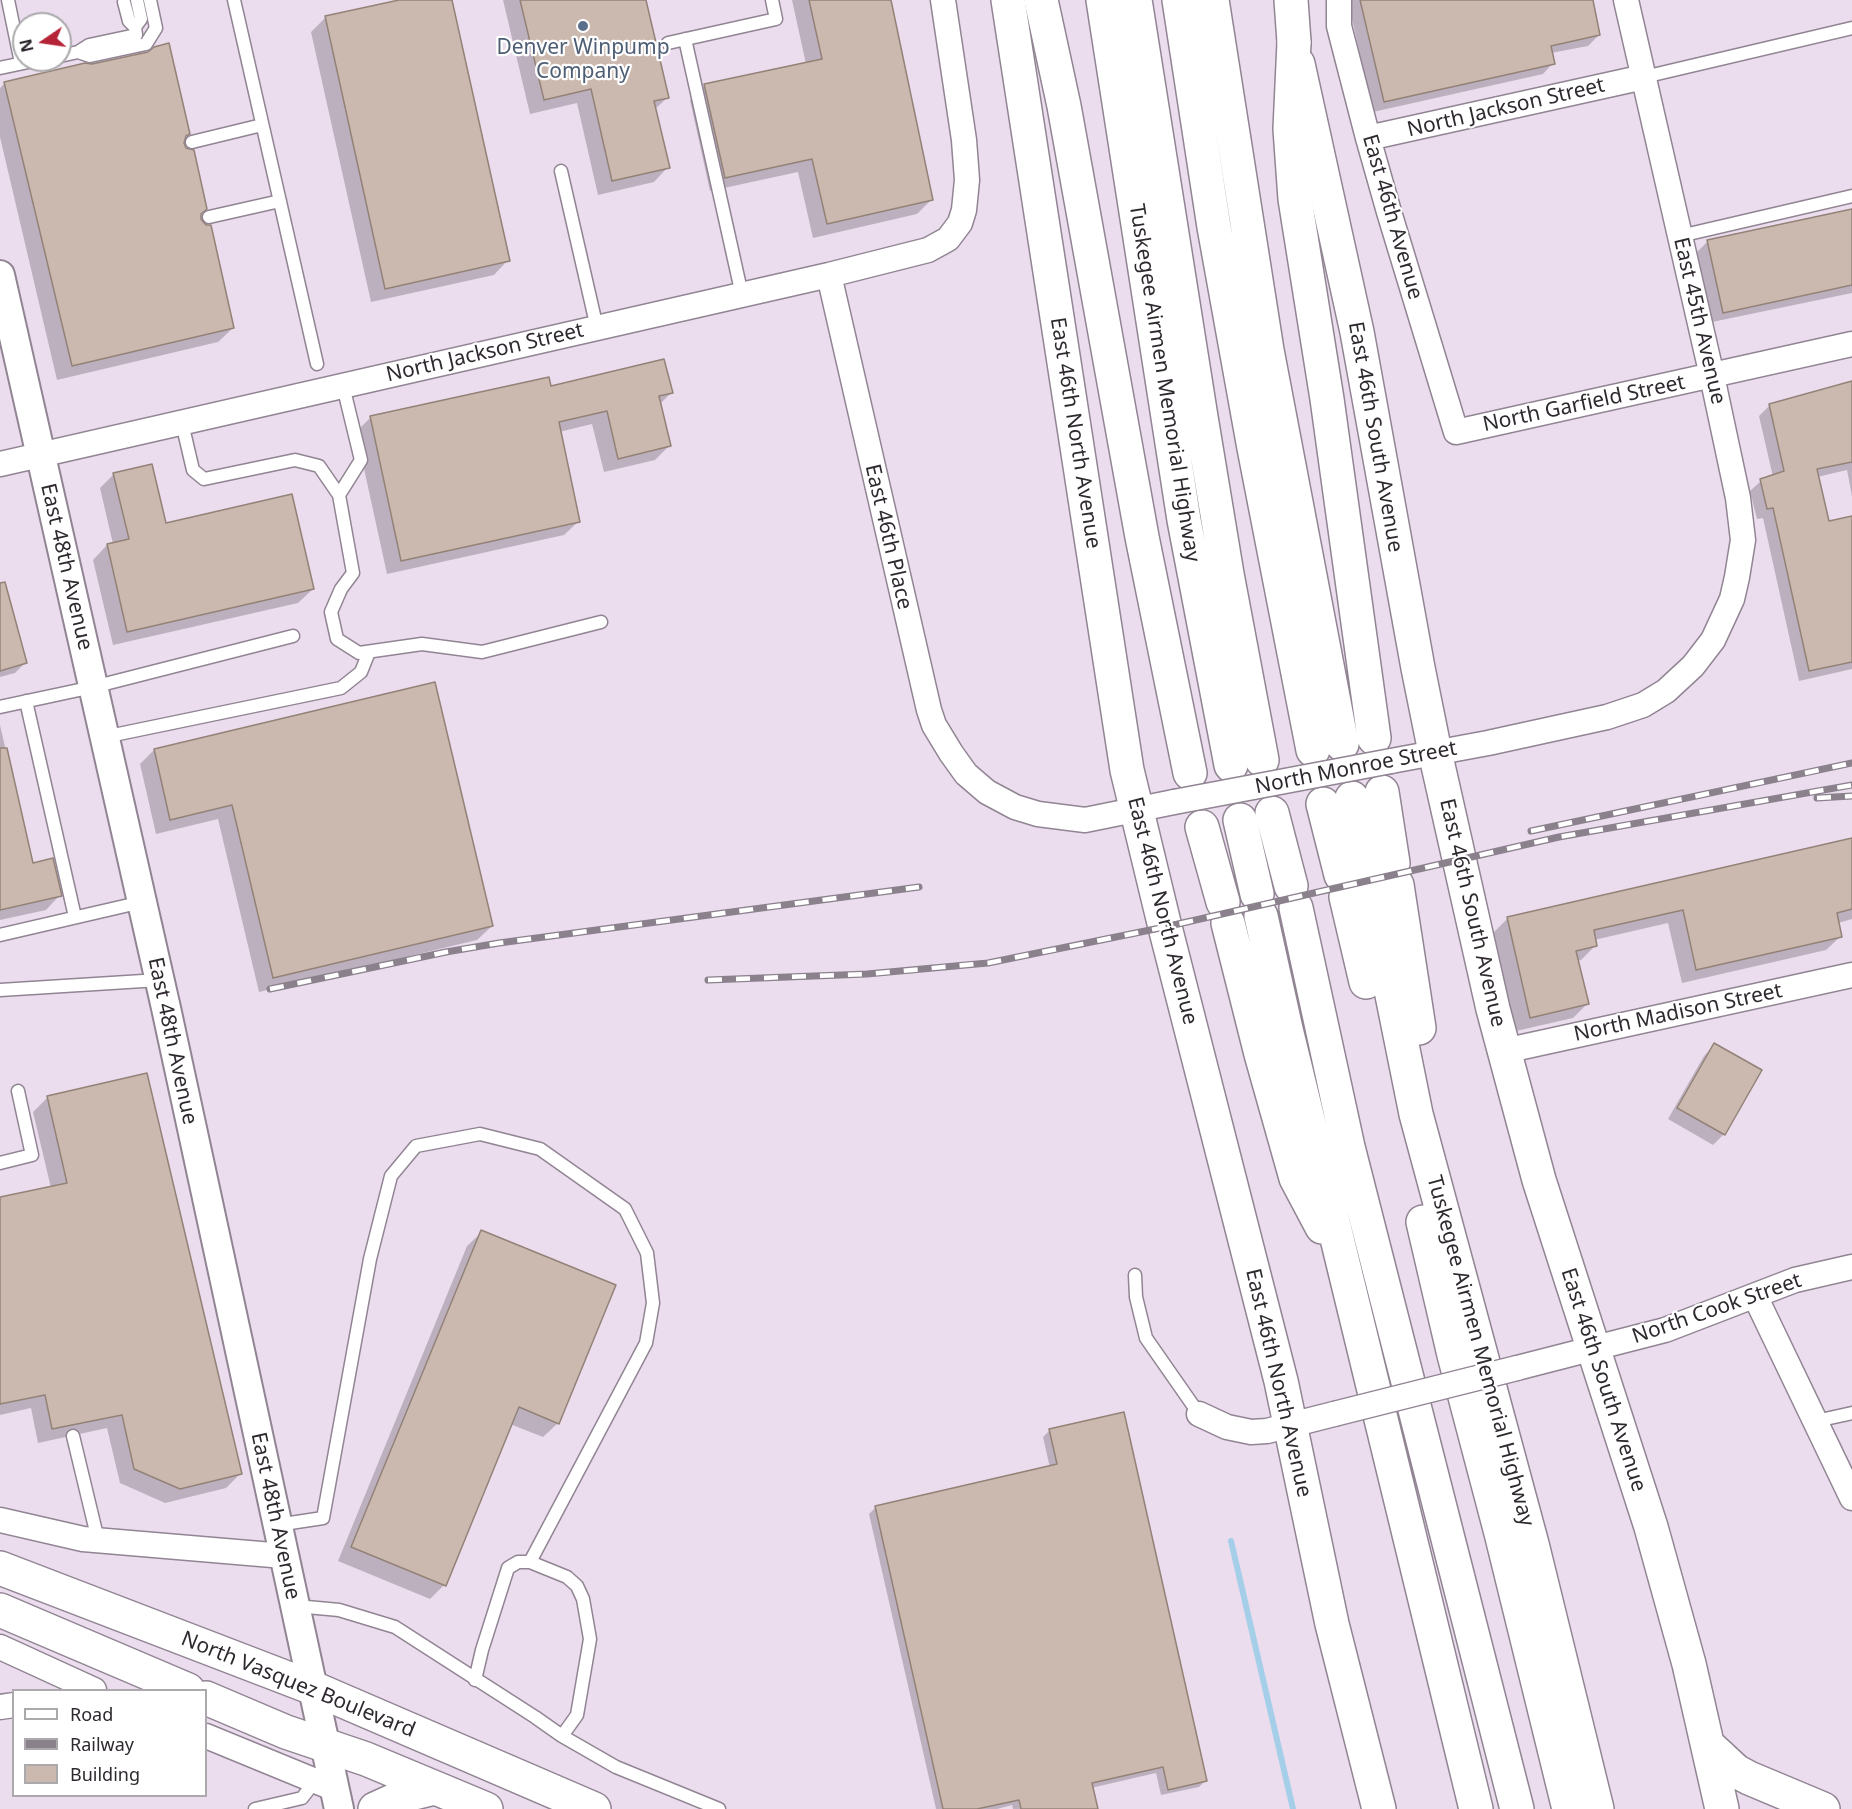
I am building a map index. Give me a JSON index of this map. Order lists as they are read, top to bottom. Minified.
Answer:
{"streets":{"main road":["Tuskegee Airmen Memorial Highway","East 46th North Avenue","East 46th South Avenue","North Vasquez Boulevard"],"street":["North Jackson Street","East 46th Avenue","East 45th Avenue","North Garfield Street","East 46th Place","East 48th Avenue","North Monroe Street","North Madison Street","North Cook Street"]},"crossings":[["North Jackson Street","East 46th Avenue"],["North Jackson Street","East 45th Avenue"],["North Jackson Street","East 46th Place"],["North Jackson Street","East 48th Avenue"],["East 46th Avenue","North Garfield Street"],["East 45th Avenue","North Garfield Street"],["East 45th Avenue","North Monroe Street"],["East 46th North Avenue","North Monroe Street"],["East 46th North Avenue","North Cook Street"],["East 46th South Avenue","North Monroe Street"],["East 46th South Avenue","North Madison Street"],["East 46th South Avenue","North Cook Street"],["East 46th Place","North Monroe Street"],["East 48th Avenue","North Vasquez Boulevard"]],"places":["Denver Winpump Company"],"legend":["Road","Railway","Building"],"north":"left"}
